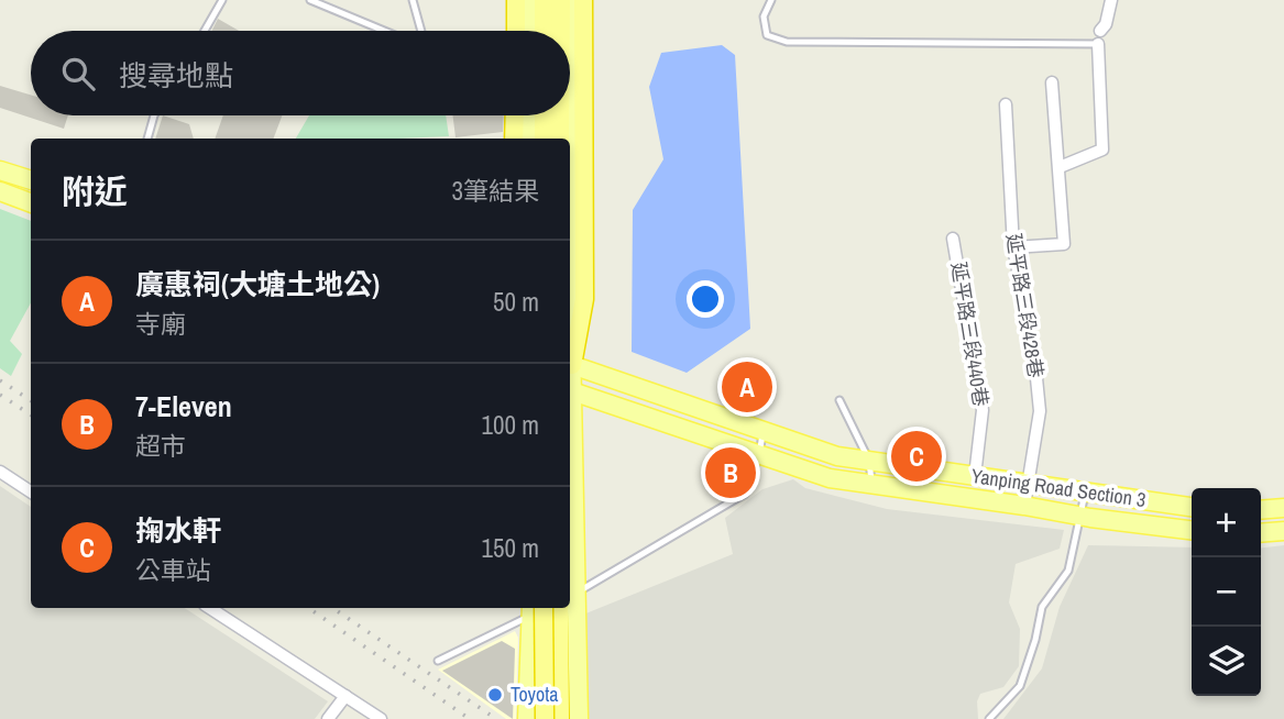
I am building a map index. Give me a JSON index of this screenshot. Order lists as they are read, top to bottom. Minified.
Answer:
{"streets":{"main road":["Yanping Road Section 3"],"street":["延平路三段428巷","延平路三段440巷"]},"crossings":[["延平路三段428巷","Yanping Road Section 3"],["延平路三段440巷","Yanping Road Section 3"]],"places":["Toyota"],"page":{"search":"搜尋地點","heading":["附近","3筆結果"],"list":[{"mark":"A","name":"廣惠祠(大塘土地公)","note":"寺廟","value":"50 m"},{"mark":"B","name":"7-Eleven","note":"超市","value":"100 m"},{"mark":"C","name":"掬水軒","note":"公車站","value":"150 m"}],"pins":["A","C","B"],"map_buttons":["+","−"]}}
